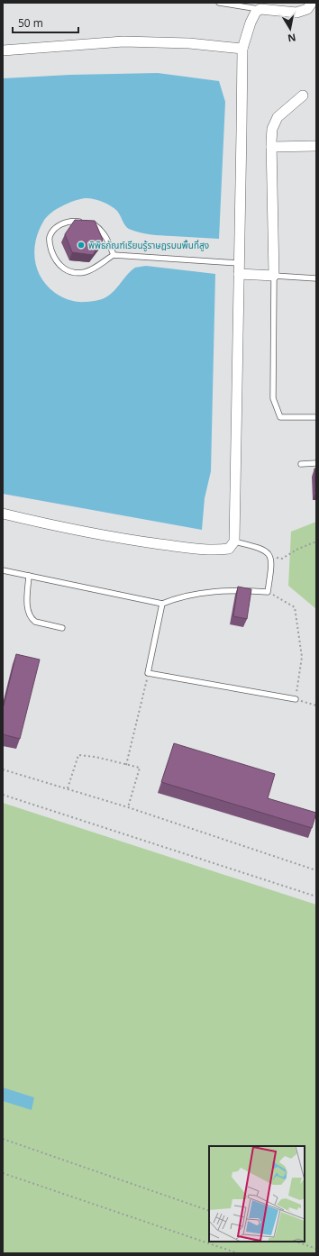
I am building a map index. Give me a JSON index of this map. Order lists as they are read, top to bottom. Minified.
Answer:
{"places":["พิพิธภัณฑ์เรียนรู้ราษฎรบนพื้นที่สูง"],"scale_bar":"50 m","north":"bottom"}
